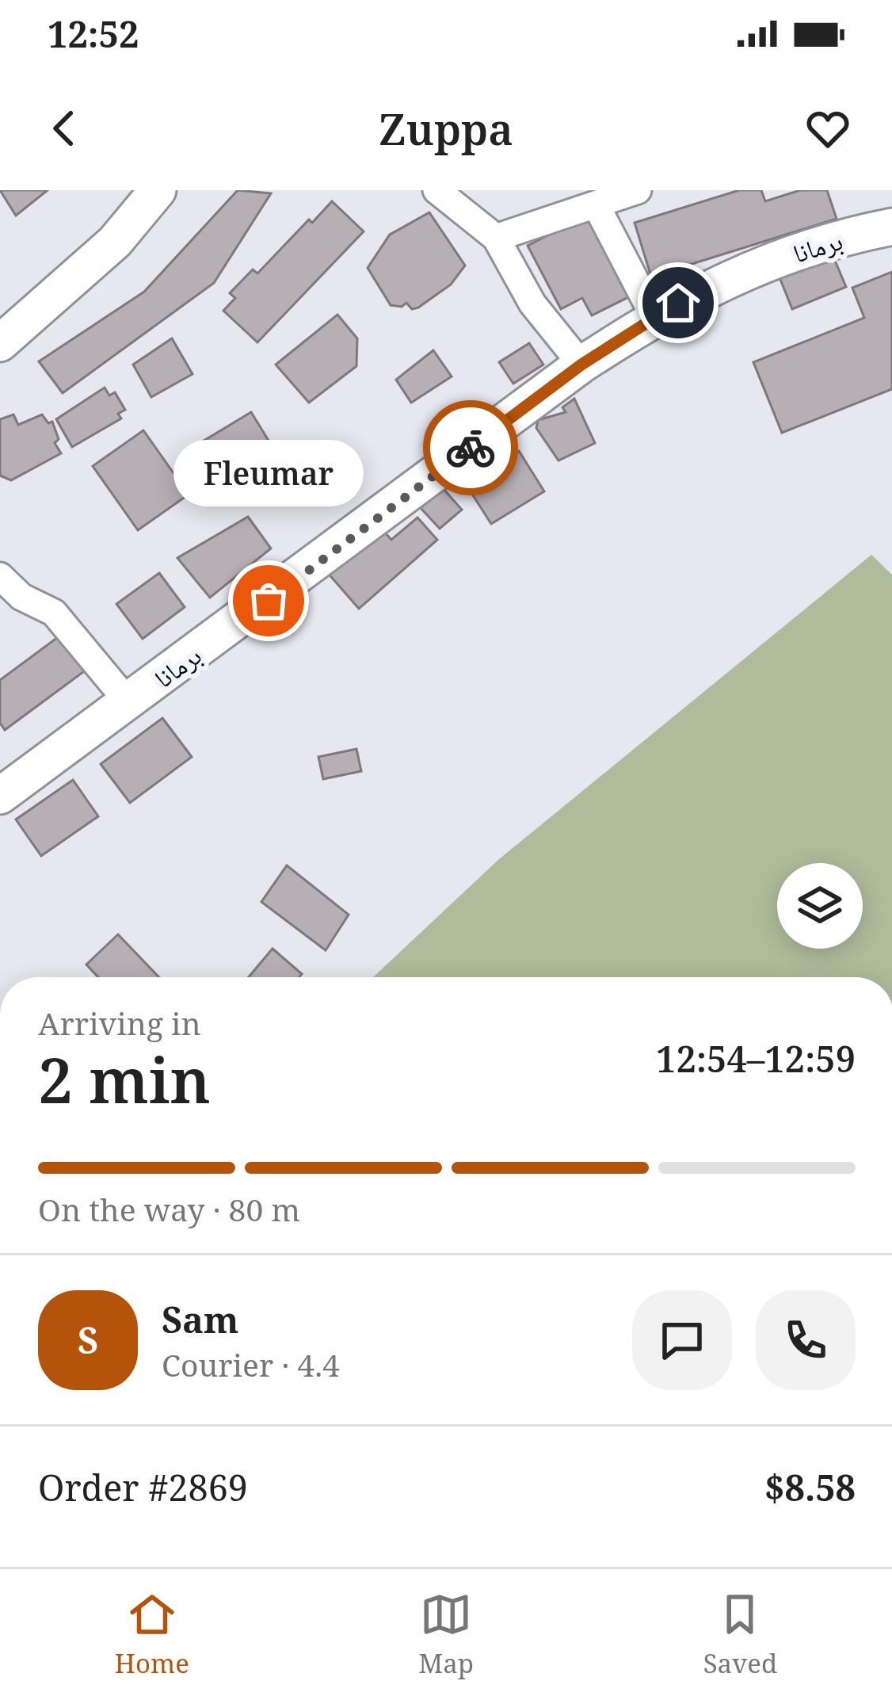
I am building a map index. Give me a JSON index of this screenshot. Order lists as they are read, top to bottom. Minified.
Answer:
{"streets":{"main road":["برمانا"]},"places":["Fleumar"],"page":{"status":"12:52","header":"Zuppa","bubble":"Fleumar","heading":["2 min","Arriving in","12:54–12:59"],"panel":["Sam","Courier · 4.4","Order #2869","$8.58"],"bar":"On the way · 80 m","round":"S","tabs":["Home","Map","Saved"]}}
